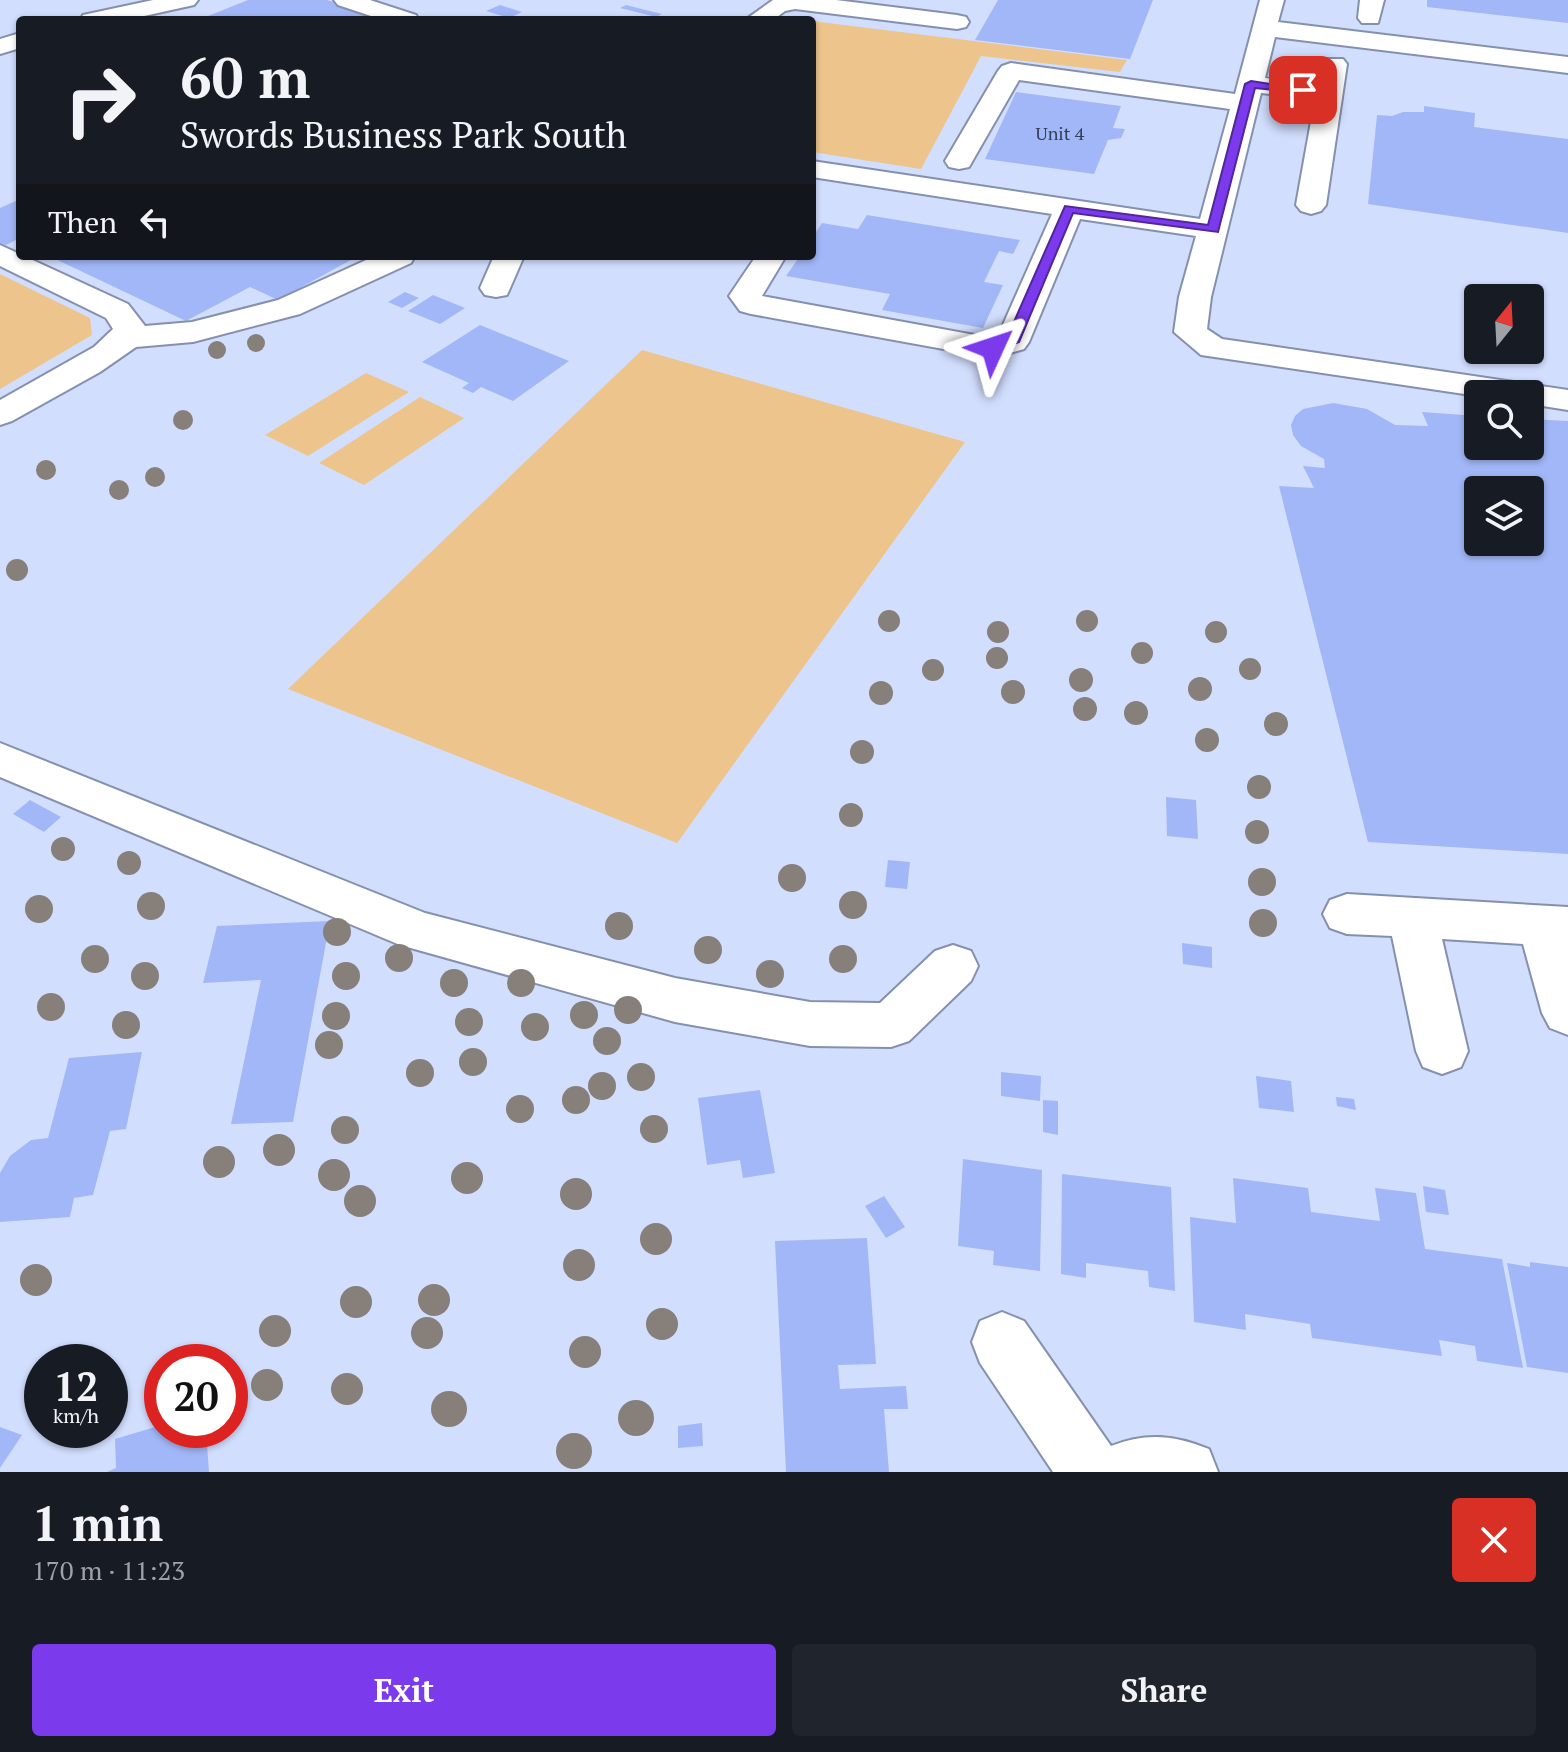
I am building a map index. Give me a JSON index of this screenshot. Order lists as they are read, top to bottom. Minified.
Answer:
{"house_numbers":["Unit 4"],"north":"top","page":{"turn":["60 m","Swords Business Park South"],"then":"Then","speed":"12 km/h","limit":"20","heading":["1 min","170 m · 11:23"],"buttons":["Exit","Share"]}}
